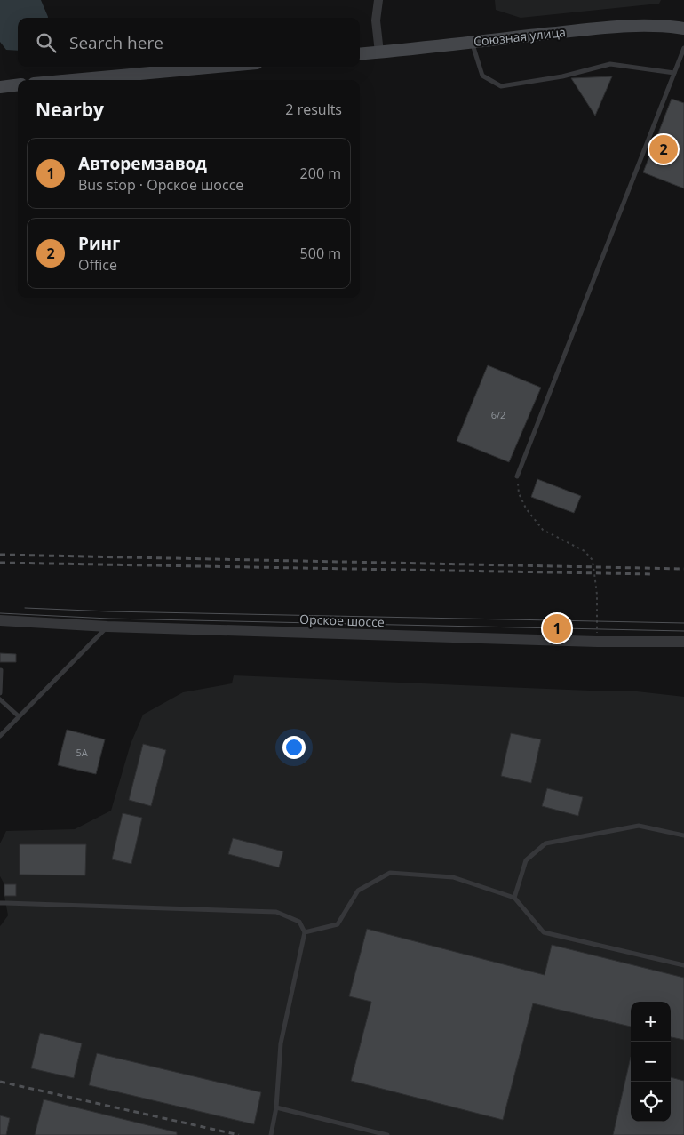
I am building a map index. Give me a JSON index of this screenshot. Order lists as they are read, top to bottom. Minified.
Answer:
{"streets":{"main road":["Союзная улица"],"street":["Орское шоссе"]},"house_numbers":["6/2","5А"],"page":{"search":"Search here","heading":["Nearby","2 results"],"pins":["2","1"],"list":[{"mark":"1","name":"Авторемзавод","note":"Bus stop · Орское шоссе","value":"200 m"},{"mark":"2","name":"Ринг","note":"Office","value":"500 m"}],"map_buttons":["+","−"]}}
